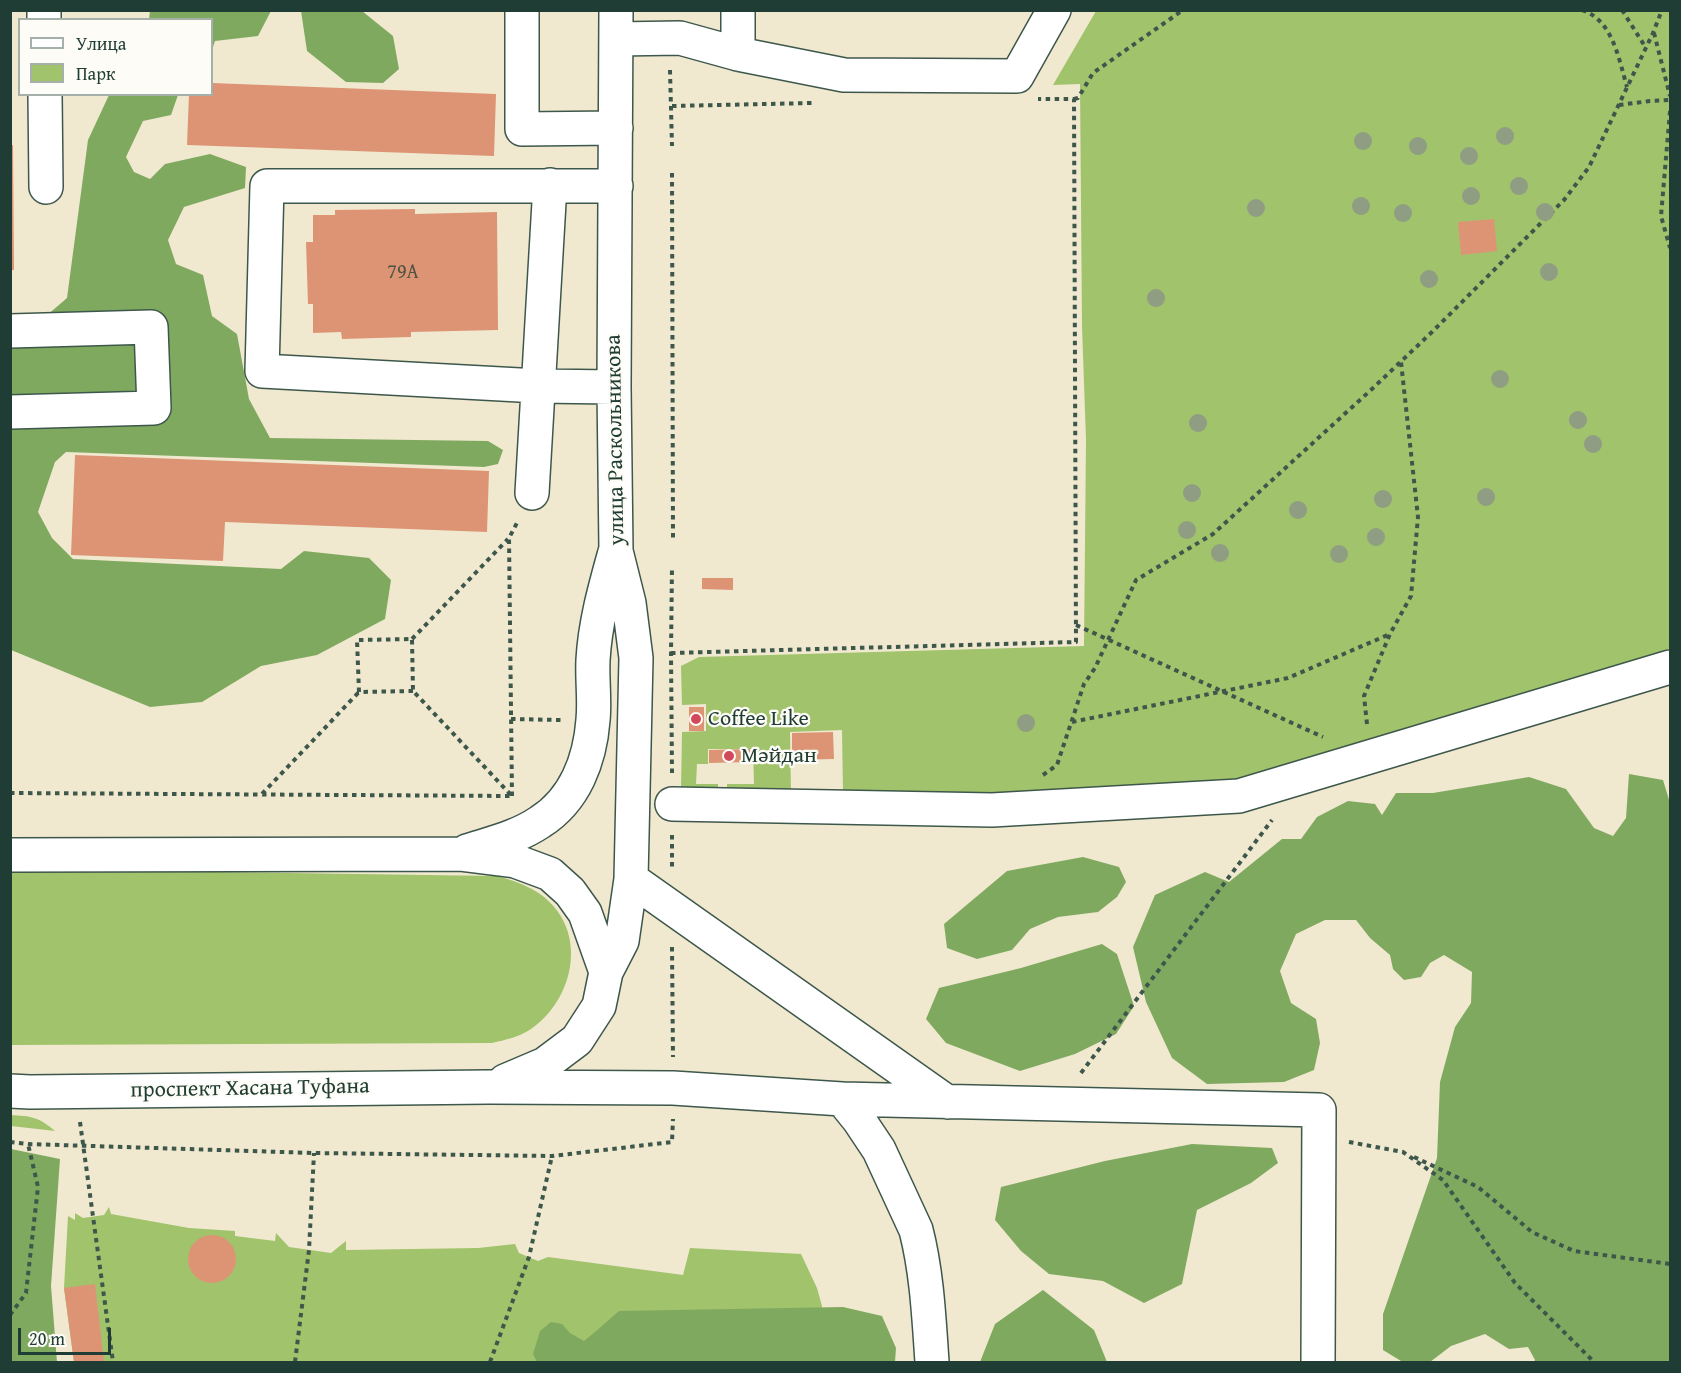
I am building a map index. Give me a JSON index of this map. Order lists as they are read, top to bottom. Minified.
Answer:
{"streets":{"street":["улица Раскольникова","проспект Хасана Туфана"]},"crossings":[["улица Раскольникова","проспект Хасана Туфана"]],"places":["Coffee Like","Мәйдан"],"house_numbers":["79А"],"legend":["Улица","Парк"],"scale_bar":"20 m"}
